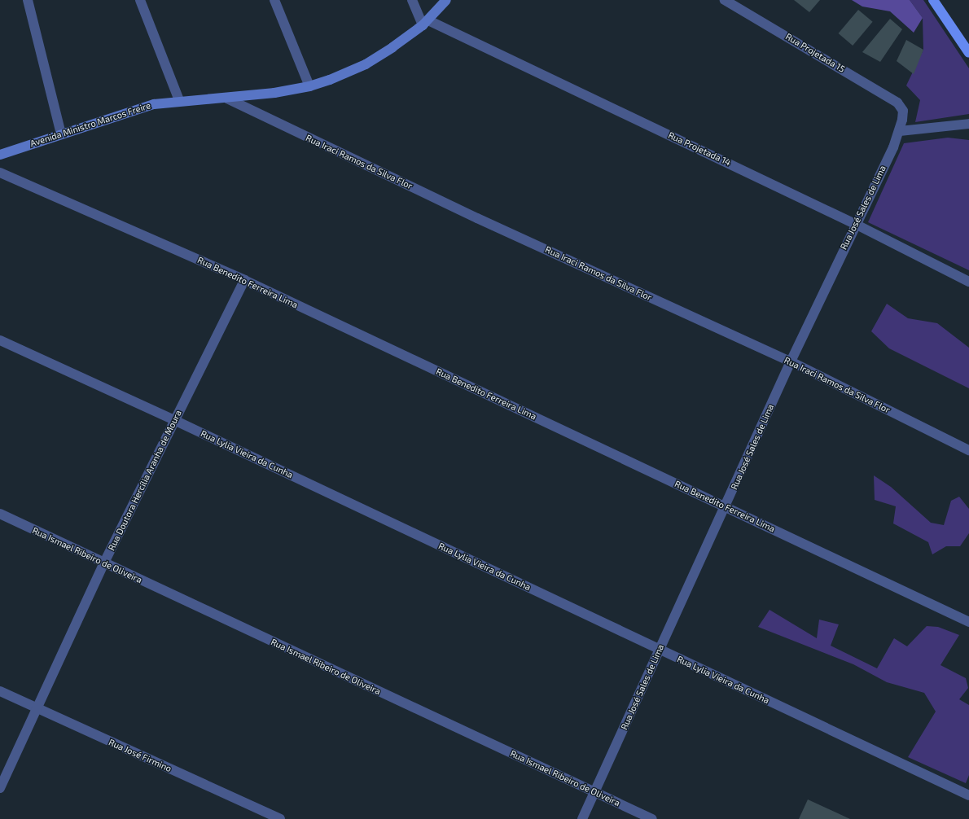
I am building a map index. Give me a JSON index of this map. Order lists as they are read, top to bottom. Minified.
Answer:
{"streets":{"street":["Rua Projetada 15","Avenida Ministro Marcos Freire","Rua Projetada 14","Rua Iraci Ramos da Silva Flor","Rua José Sales de Lima","Rua Benedito Ferreira Lima","Rua Lylia Vieira da Cunha","Rua Doutora Hercília Aranha de Moura","Rua Ismael Ribeiro de Oliveira","Rua José Firmino"]},"crossings":[["Rua Projetada 15","Rua José Sales de Lima"],["Avenida Ministro Marcos Freire","Rua Projetada 14"],["Avenida Ministro Marcos Freire","Rua Iraci Ramos da Silva Flor"],["Rua Projetada 14","Rua José Sales de Lima"],["Rua Iraci Ramos da Silva Flor","Rua José Sales de Lima"],["Rua José Sales de Lima","Rua Benedito Ferreira Lima"],["Rua José Sales de Lima","Rua Lylia Vieira da Cunha"],["Rua José Sales de Lima","Rua Ismael Ribeiro de Oliveira"],["Rua Benedito Ferreira Lima","Rua Doutora Hercília Aranha de Moura"],["Rua Lylia Vieira da Cunha","Rua Doutora Hercília Aranha de Moura"],["Rua Doutora Hercília Aranha de Moura","Rua Ismael Ribeiro de Oliveira"],["Rua Doutora Hercília Aranha de Moura","Rua José Firmino"]]}
